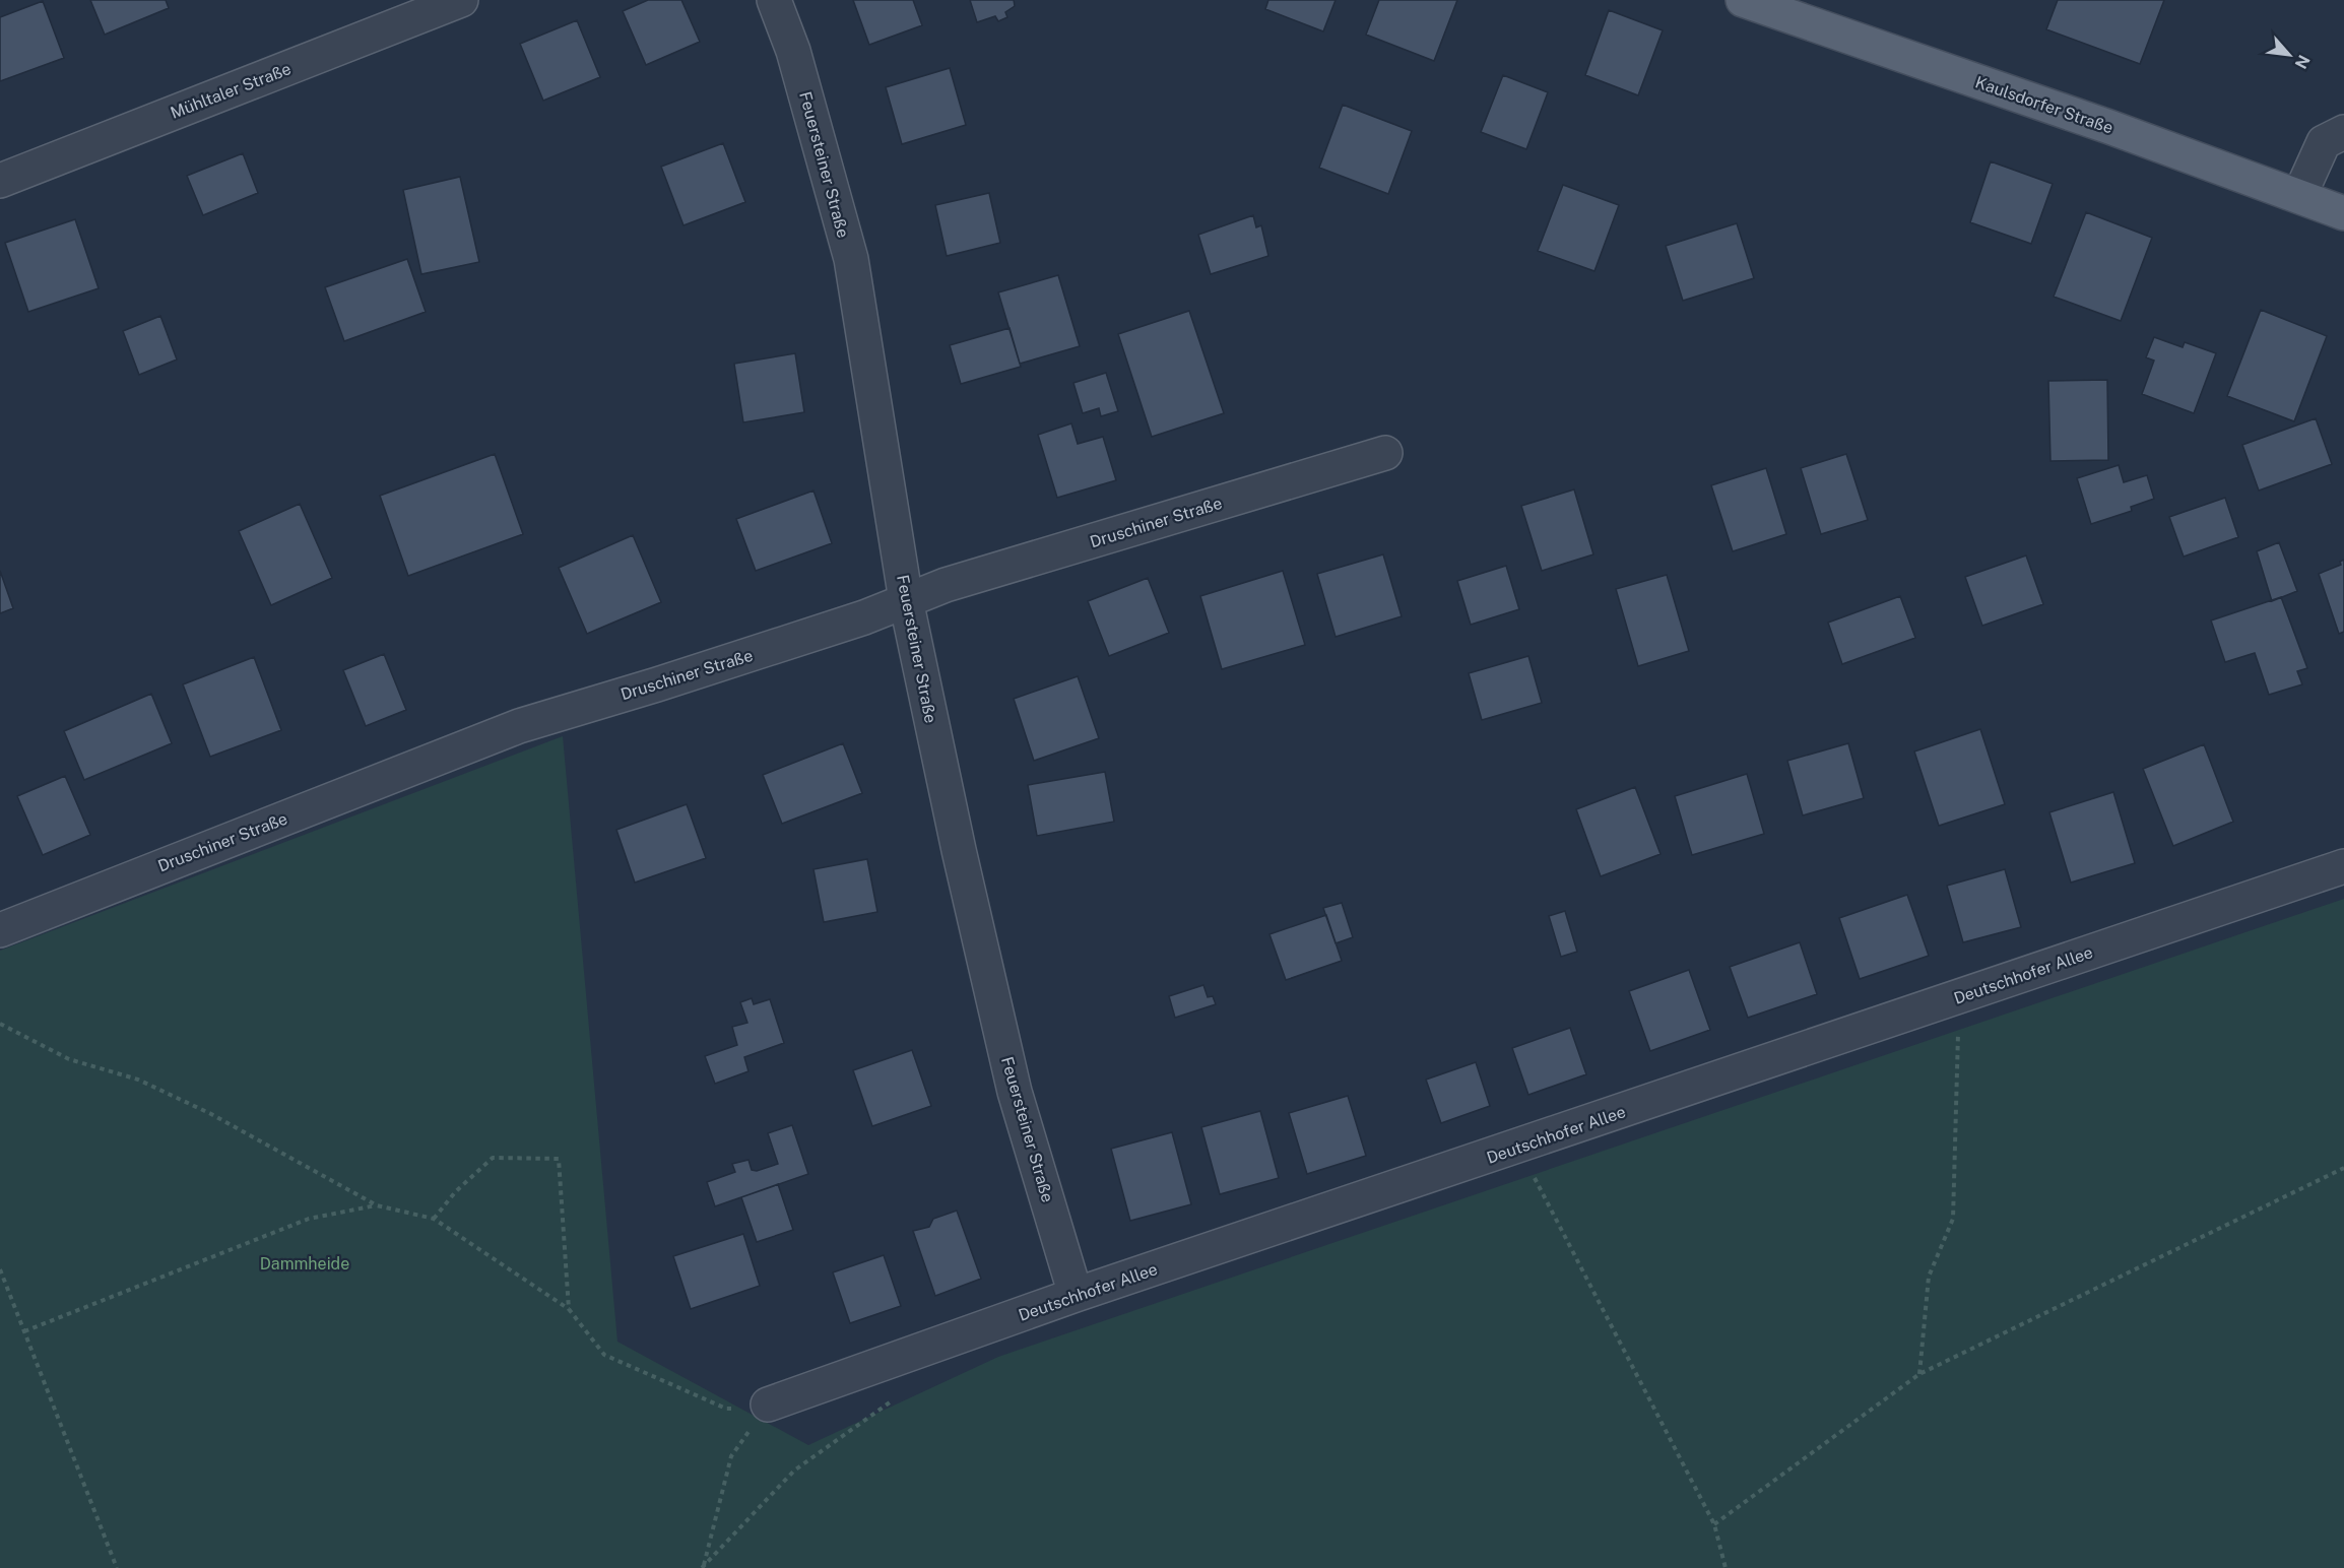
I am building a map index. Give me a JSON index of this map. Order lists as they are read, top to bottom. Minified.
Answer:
{"streets":{"main road":["Kaulsdorfer Straße"],"street":["Mühltaler Straße","Feuersteiner Straße","Druschiner Straße","Deutschhofer Allee"]},"crossings":[["Feuersteiner Straße","Druschiner Straße"],["Feuersteiner Straße","Deutschhofer Allee"]],"parks":["Dammheide"],"north":"bottom right"}
